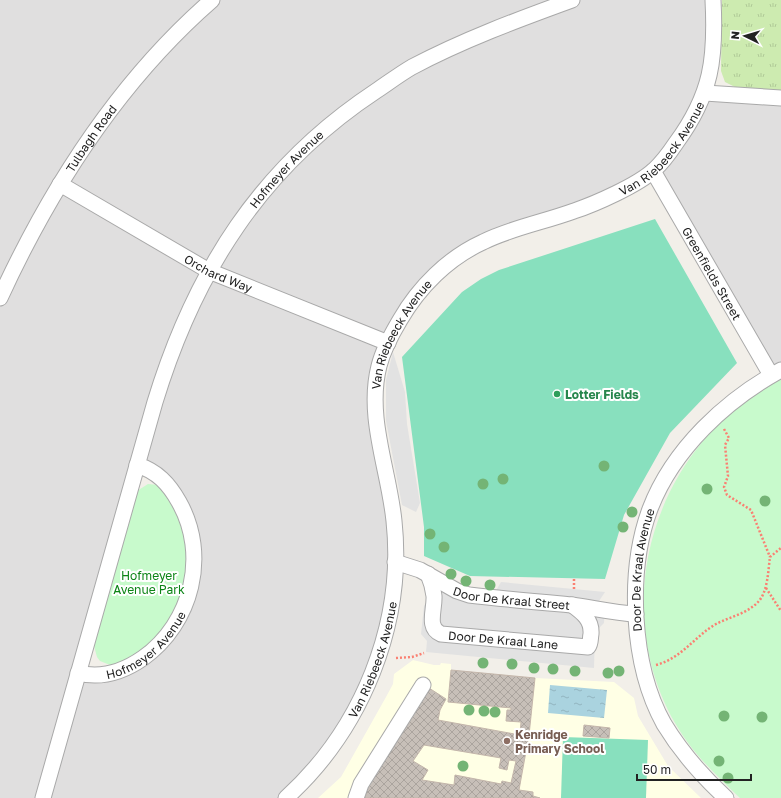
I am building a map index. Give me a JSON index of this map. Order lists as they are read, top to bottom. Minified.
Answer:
{"streets":{"street":["Tulbagh Road","Van Riebeeck Avenue","Hofmeyer Avenue","Orchard Way","Greenfields Street","Door De Kraal Avenue","Door De Kraal Street","Door De Kraal Lane"]},"crossings":[["Tulbagh Road","Orchard Way"],["Van Riebeeck Avenue","Orchard Way"],["Van Riebeeck Avenue","Greenfields Street"],["Van Riebeeck Avenue","Door De Kraal Street"],["Hofmeyer Avenue","Orchard Way"],["Greenfields Street","Door De Kraal Avenue"],["Door De Kraal Avenue","Door De Kraal Street"],["Door De Kraal Street","Door De Kraal Lane"]],"parks":["Hofmeyer Avenue Park"],"places":["Lotter Fields","Kenridge Primary School"],"scale_bar":"50 m","north":"left"}
